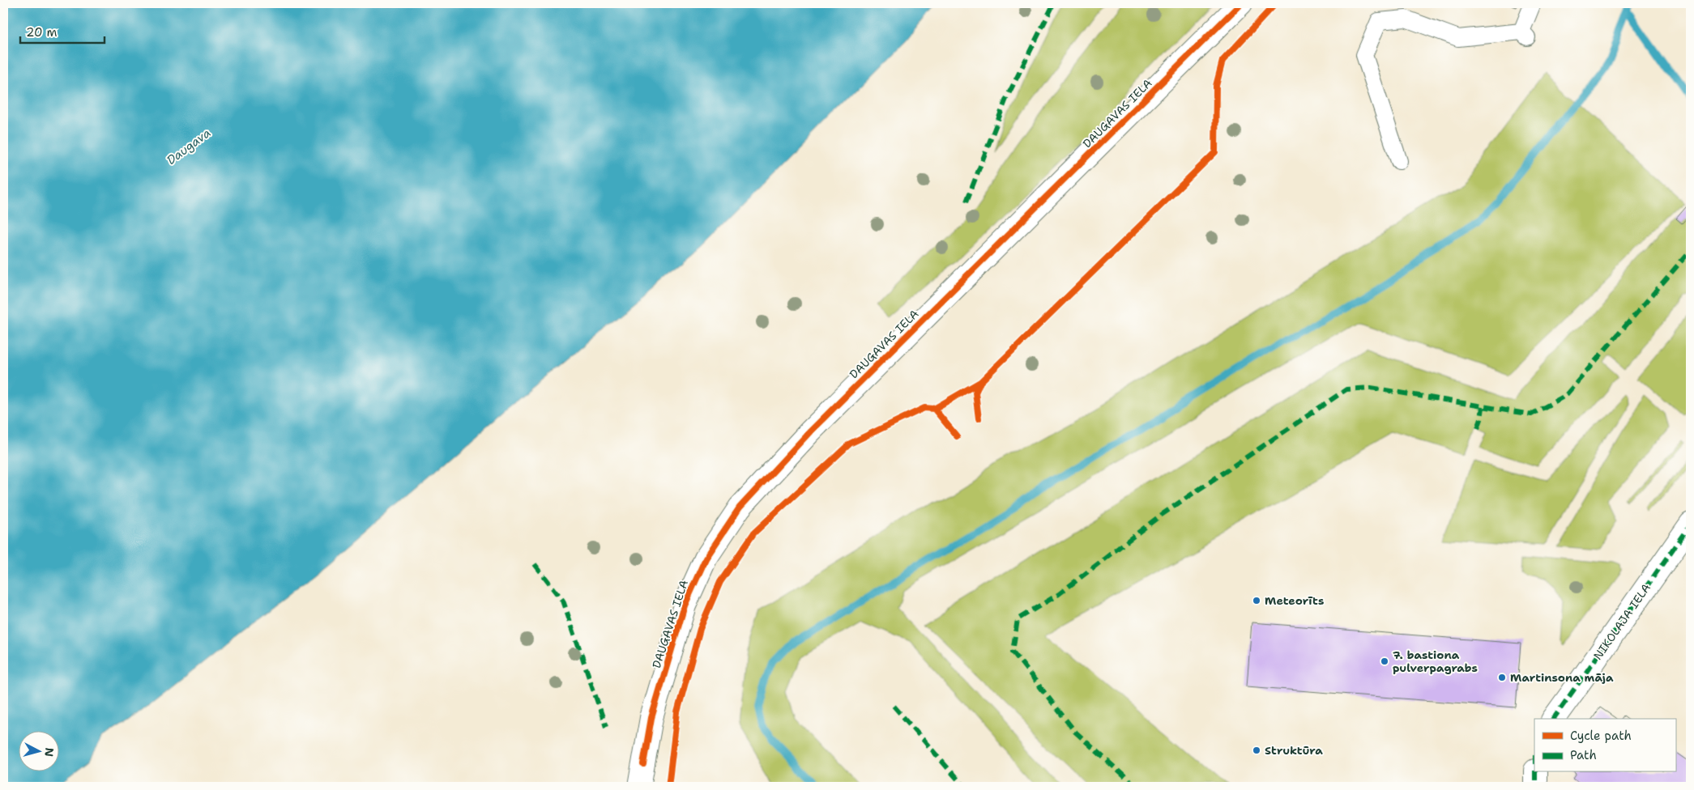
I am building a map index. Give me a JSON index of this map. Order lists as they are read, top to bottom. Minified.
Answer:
{"streets":{"main road":["DAUGAVAS IELA","NIKOLAJA IELA"]},"water":["Daugava"],"places":["Meteorīts","7. bastiona pulverpagrabs","Martinsona māja","Struktūra"],"legend":["Cycle path","Path"],"scale_bar":"20 m","north":"right"}
